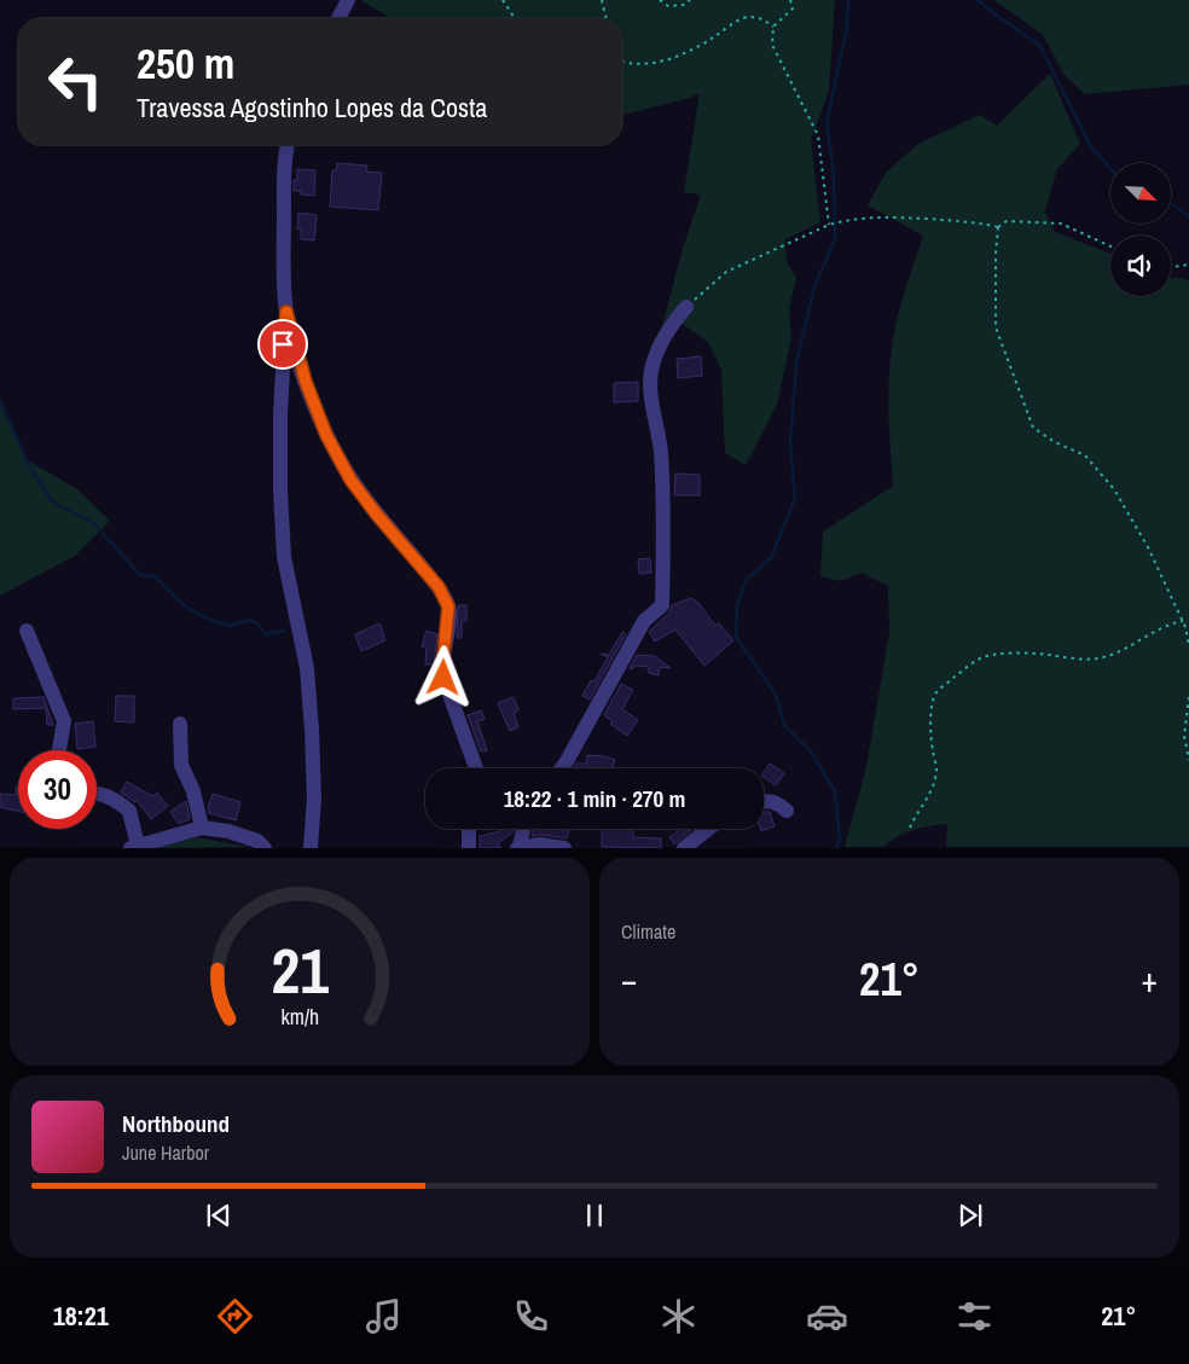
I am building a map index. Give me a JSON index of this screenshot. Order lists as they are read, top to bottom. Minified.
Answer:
{"north":"bottom right","page":{"turn":["250 m","Travessa Agostinho Lopes da Costa"],"limit":"30","trip":"18:22 · 1 min · 270 m","tile":"Climate","heat":["−","21°","+"],"song":["Northbound","June Harbor"],"tabs":["18:21","21°"],"gauge":["21","km/h"]}}
